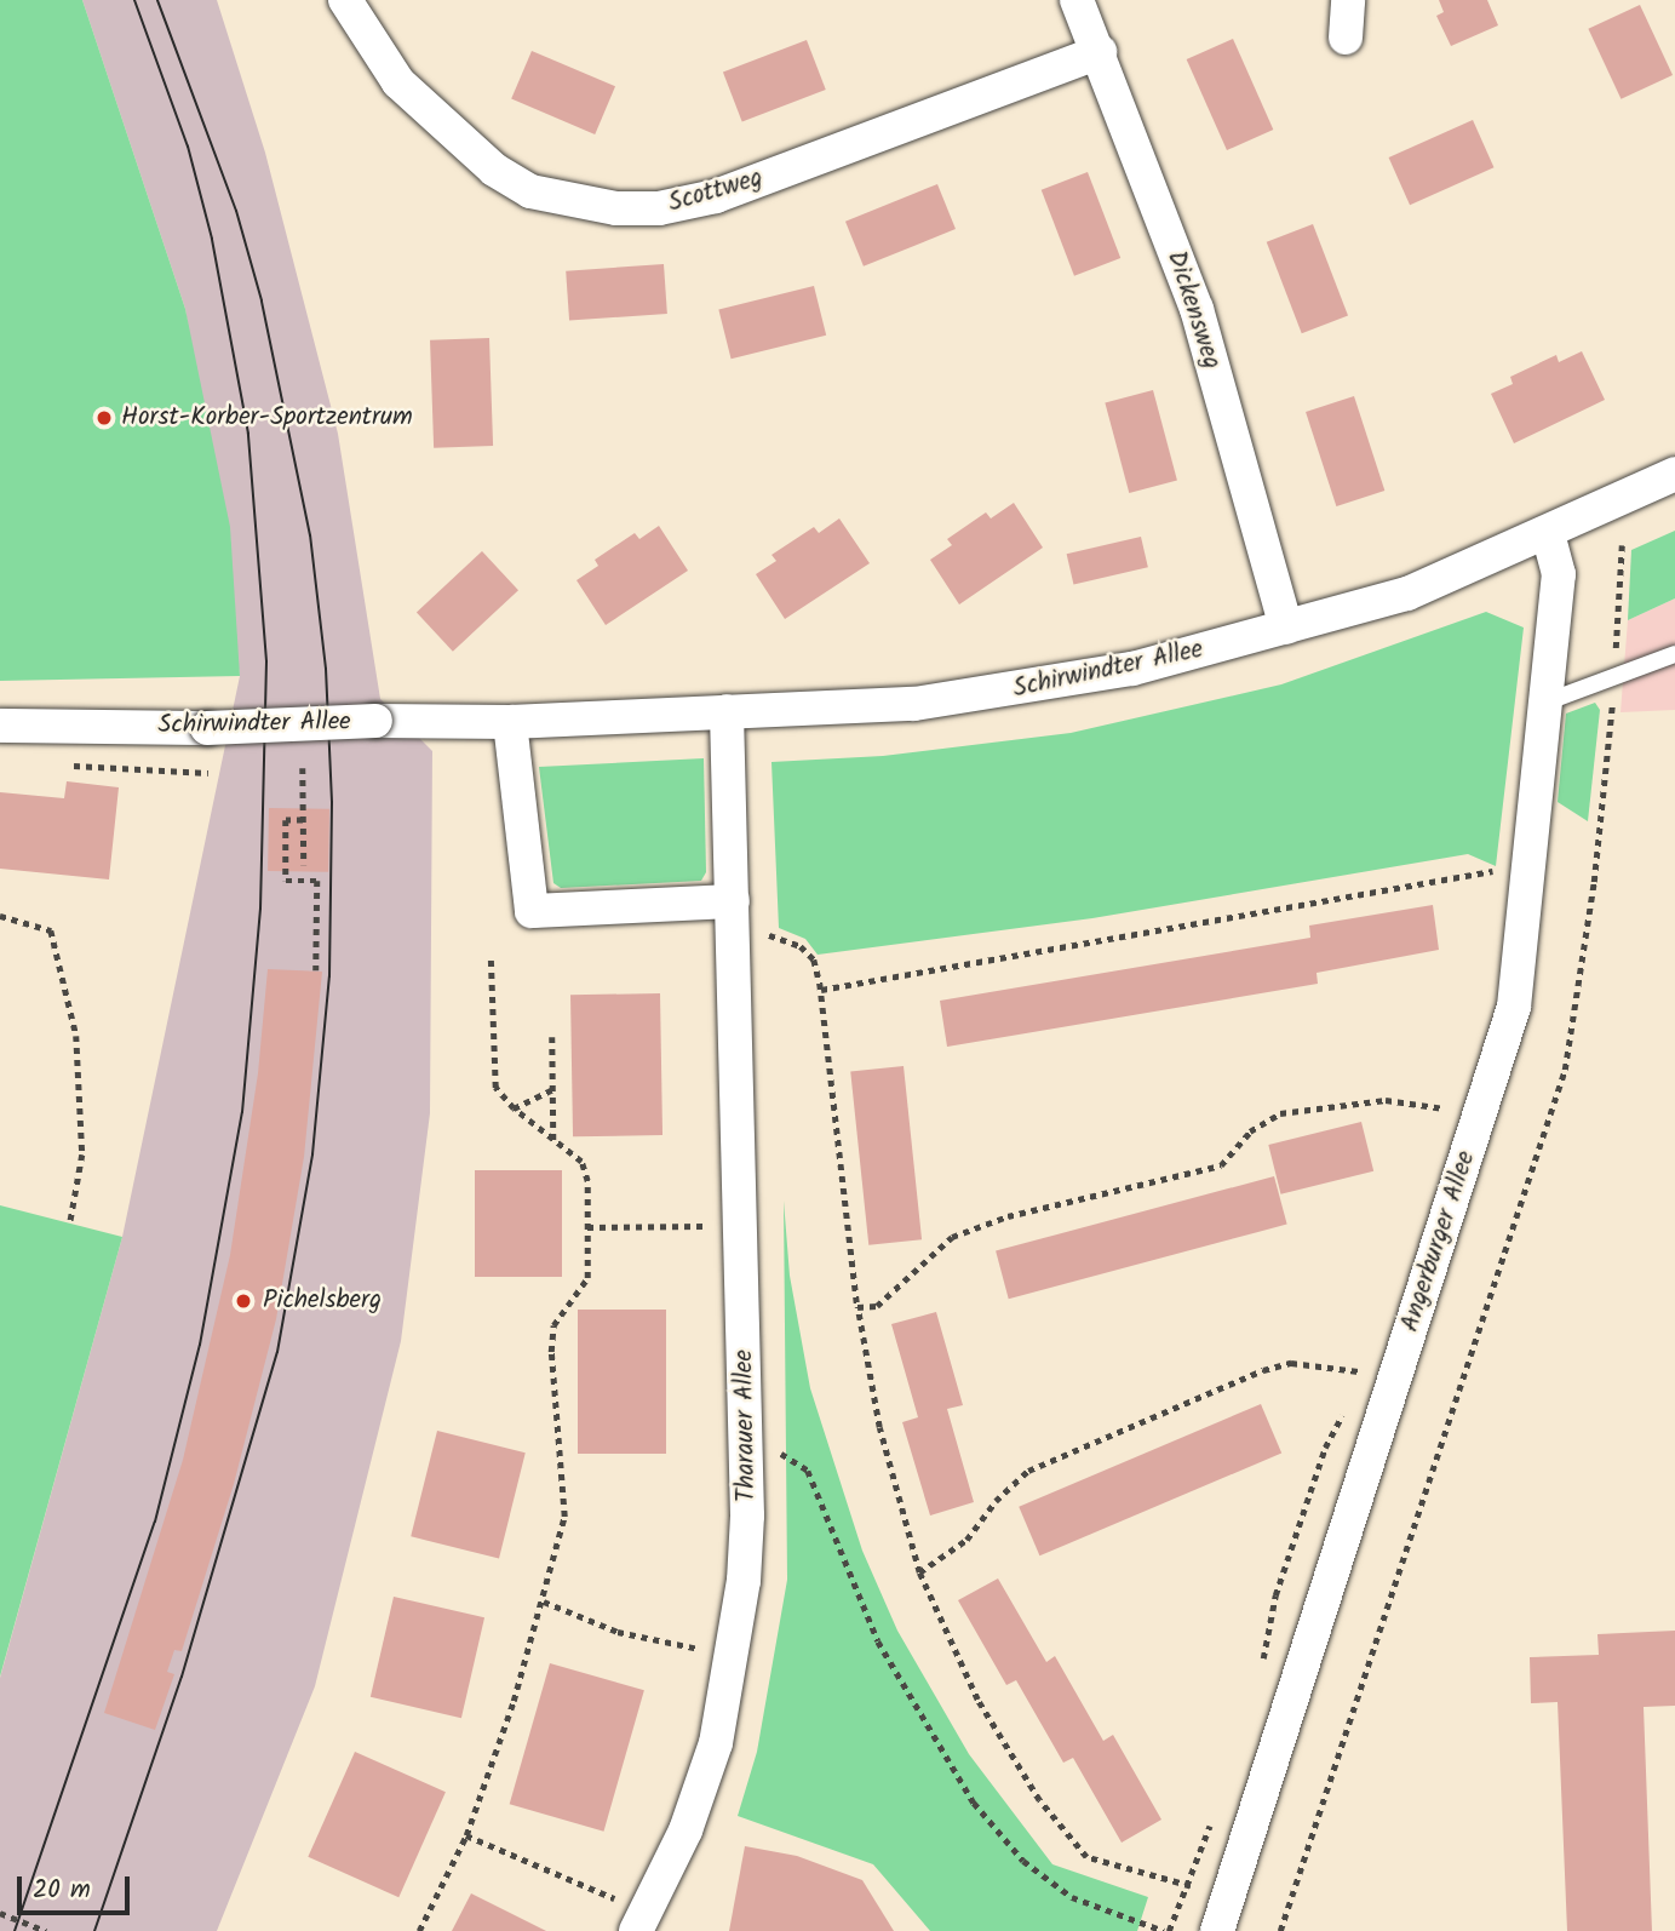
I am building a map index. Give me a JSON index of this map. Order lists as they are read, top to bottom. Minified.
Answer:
{"streets":{"street":["Scottweg","Dickensweg","Schirwindter Allee","Angerburger Allee","Tharauer Allee"]},"crossings":[["Scottweg","Dickensweg"],["Dickensweg","Schirwindter Allee"],["Schirwindter Allee","Angerburger Allee"],["Schirwindter Allee","Tharauer Allee"]],"places":["Horst-Korber-Sportzentrum","Pichelsberg"],"scale_bar":"20 m"}
